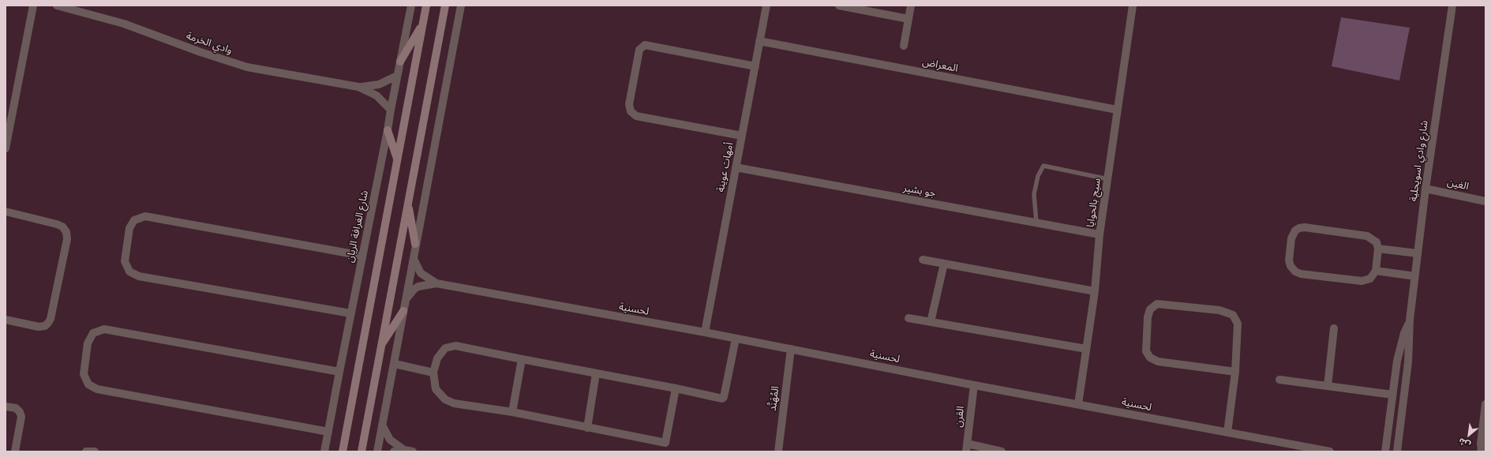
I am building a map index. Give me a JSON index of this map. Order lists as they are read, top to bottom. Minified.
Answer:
{"streets":{"street":["وادي الخرمة","المعراض","شارع وادي اسويحلية","أمهات عوينة","الغين","جو بشير","سيج بالحوايا","شارع الغرافة الريان","لحسنية","المُهَنَّد","القرن"]},"crossings":[["وادي الخرمة","شارع الغرافة الريان"],["المعراض","أمهات عوينة"],["المعراض","سيج بالحوايا"],["شارع وادي اسويحلية","الغين"],["أمهات عوينة","جو بشير"],["أمهات عوينة","لحسنية"],["جو بشير","سيج بالحوايا"],["سيج بالحوايا","لحسنية"],["لحسنية","المُهَنَّد"],["لحسنية","القرن"]],"north":"bottom left"}
